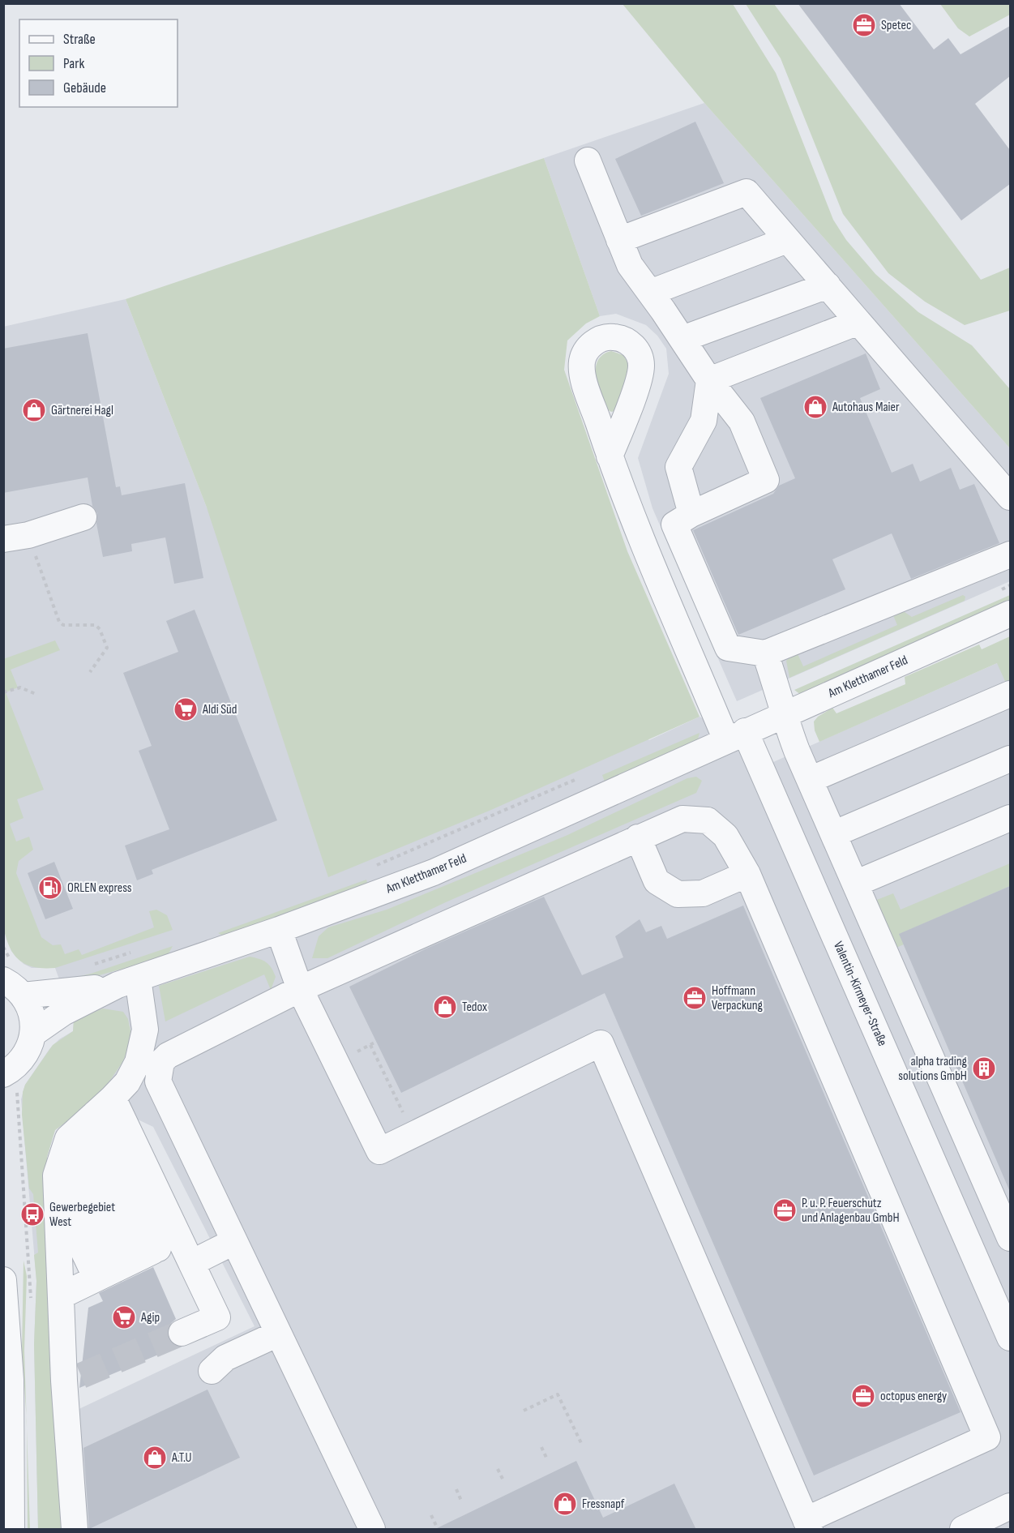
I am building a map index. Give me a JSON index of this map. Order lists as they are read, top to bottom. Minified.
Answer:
{"streets":{"street":["Am Kletthamer Feld","Valentin-Kirmeyer-Straße"]},"crossings":[["Am Kletthamer Feld","Valentin-Kirmeyer-Straße"]],"places":{"office":["Spetec","Hoffmann Verpackung","P. u. P. Feuerschutz und Anlagenbau GmbH","octopus energy"],"shop":["Autohaus Maier","Gärtnerei Hagl","Tedox","A.T.U","Fressnapf"],"supermarket":["Aldi Süd","Agip"],"fuel station":["ORLEN express"],"building":["alpha trading solutions GmbH"],"bus stop":["Gewerbegebiet West"]},"legend":["Straße","Park","Gebäude"]}
